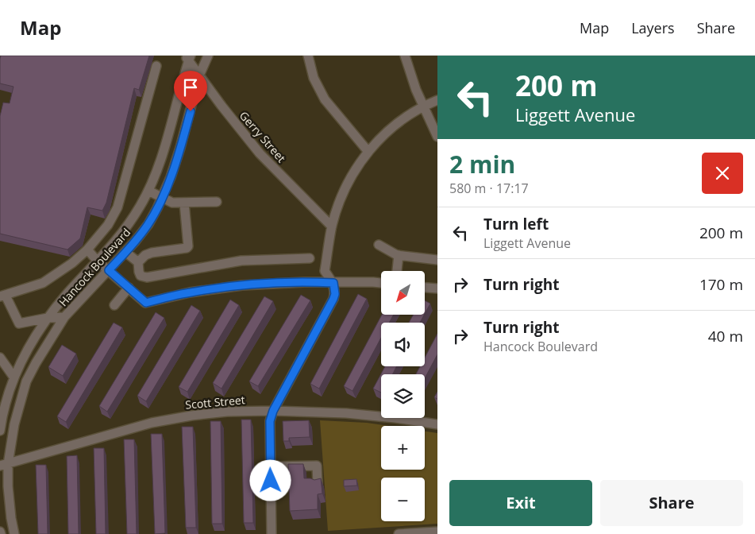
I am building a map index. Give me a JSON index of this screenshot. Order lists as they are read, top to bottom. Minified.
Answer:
{"streets":{"street":["Gerry Street","Hancock Boulevard","Scott Street"]},"crossings":[["Gerry Street","Hancock Boulevard"],["Hancock Boulevard","Scott Street"]],"north":"bottom left","page":{"header":"Map","nav":["Map","Layers","Share"],"turn":["200 m","Liggett Avenue"],"heading":["2 min","580 m · 17:17"],"list":[{"name":"Turn left","note":"Liggett Avenue","value":"200 m"},{"name":"Turn right","value":"170 m"},{"name":"Turn right","note":"Hancock Boulevard","value":"40 m"}],"map_buttons":["+","−"],"buttons":["Exit","Share"]}}
